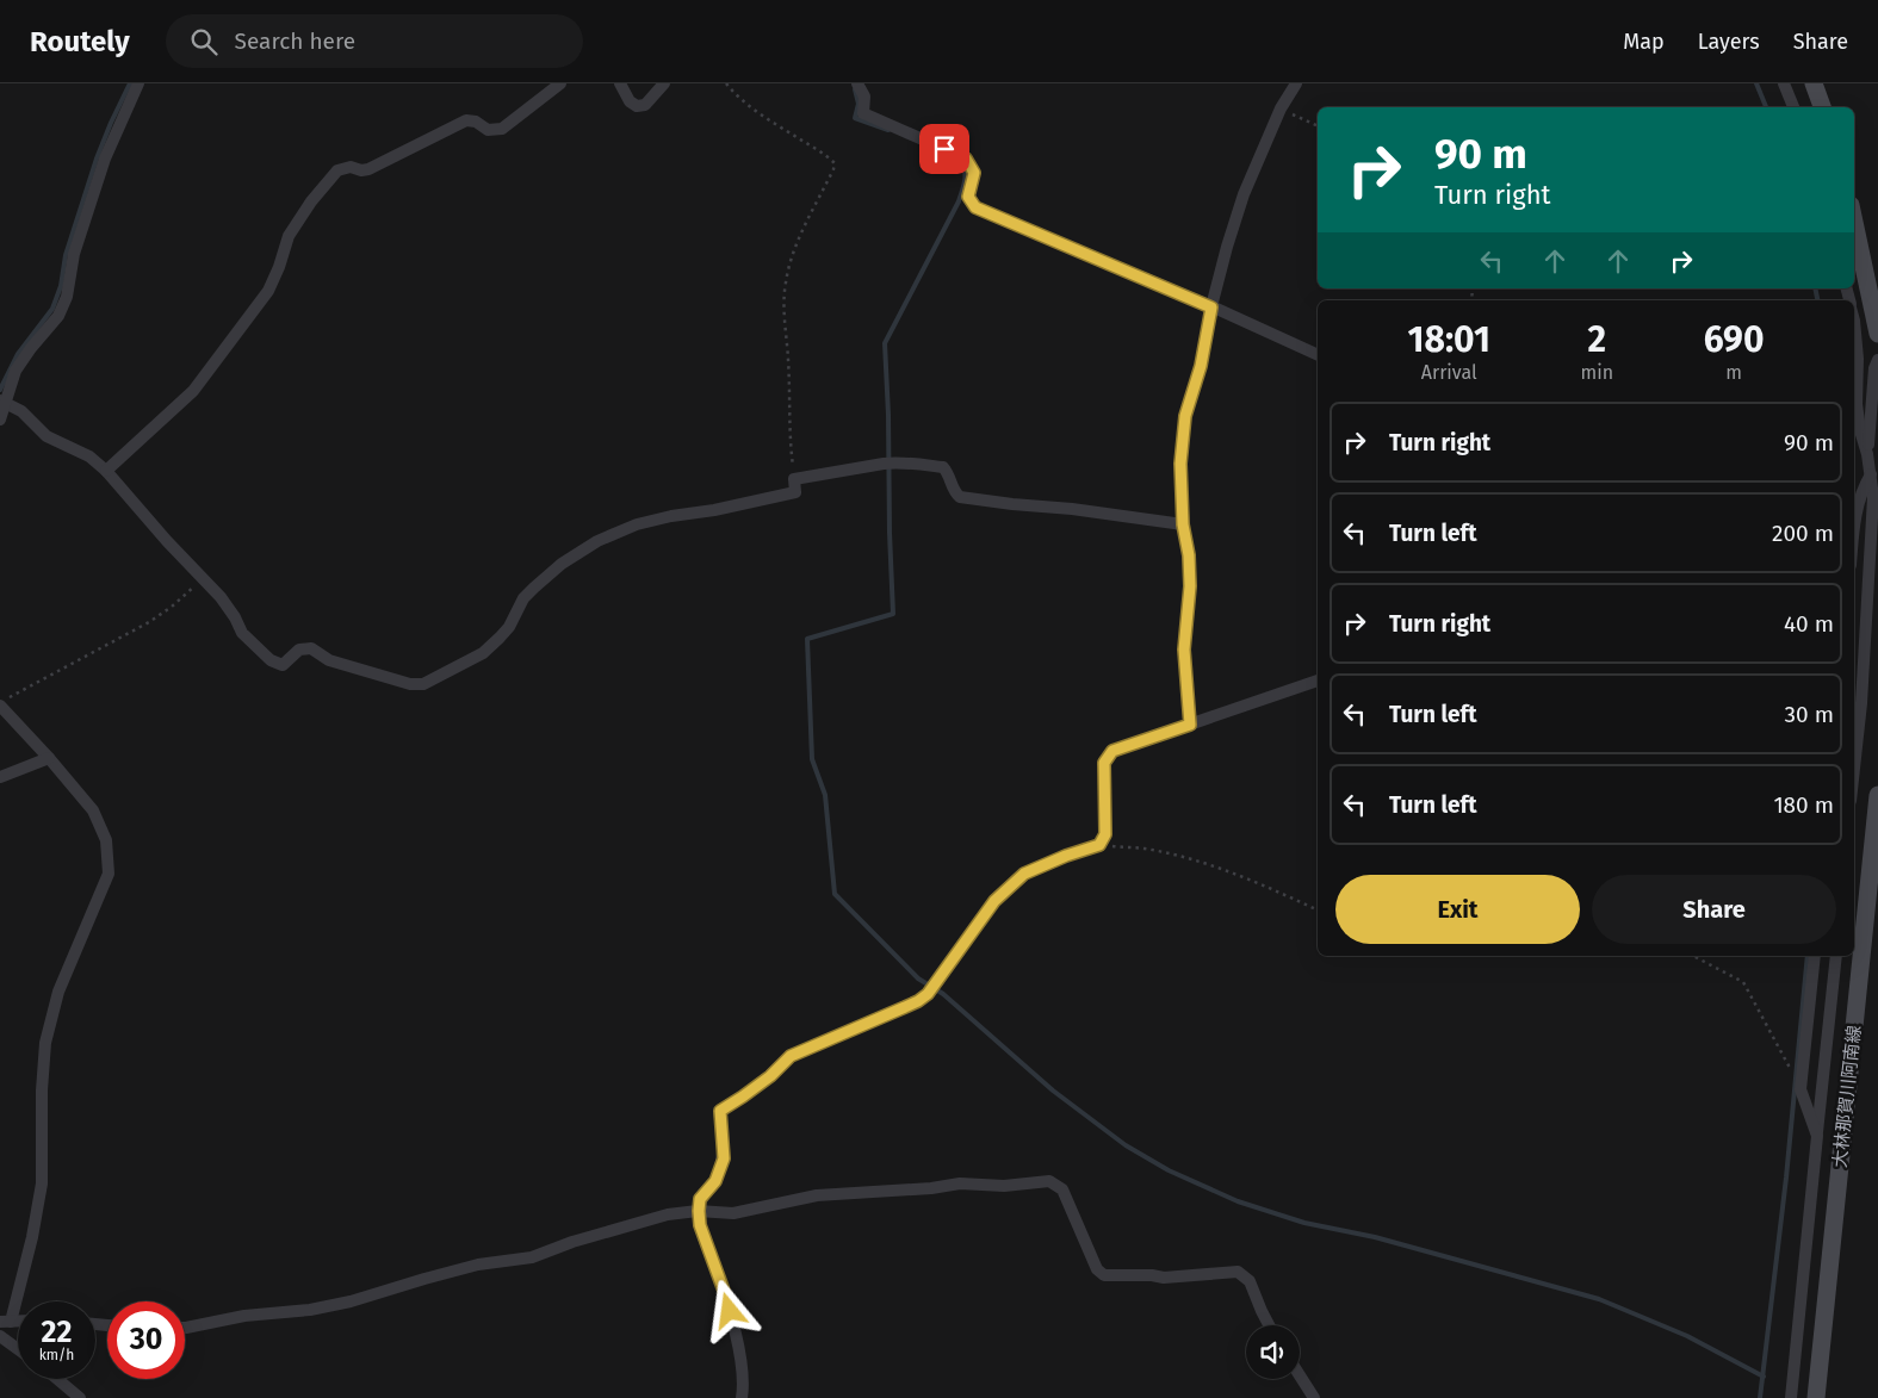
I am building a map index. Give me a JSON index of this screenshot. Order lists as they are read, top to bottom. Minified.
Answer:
{"streets":{"main road":["大林那賀川阿南線"]},"page":{"header":"Routely","search":"Search here","nav":["Map","Layers","Share"],"turn":["90 m","Turn right"],"eta":["18:01","Arrival","2","min","690","m"],"list":[{"name":"Turn right","value":"90 m"},{"name":"Turn left","value":"200 m"},{"name":"Turn right","value":"40 m"},{"name":"Turn left","value":"30 m"},{"name":"Turn left","value":"180 m"}],"buttons":["Exit","Share"],"speed":"22 km/h","limit":"30"}}
